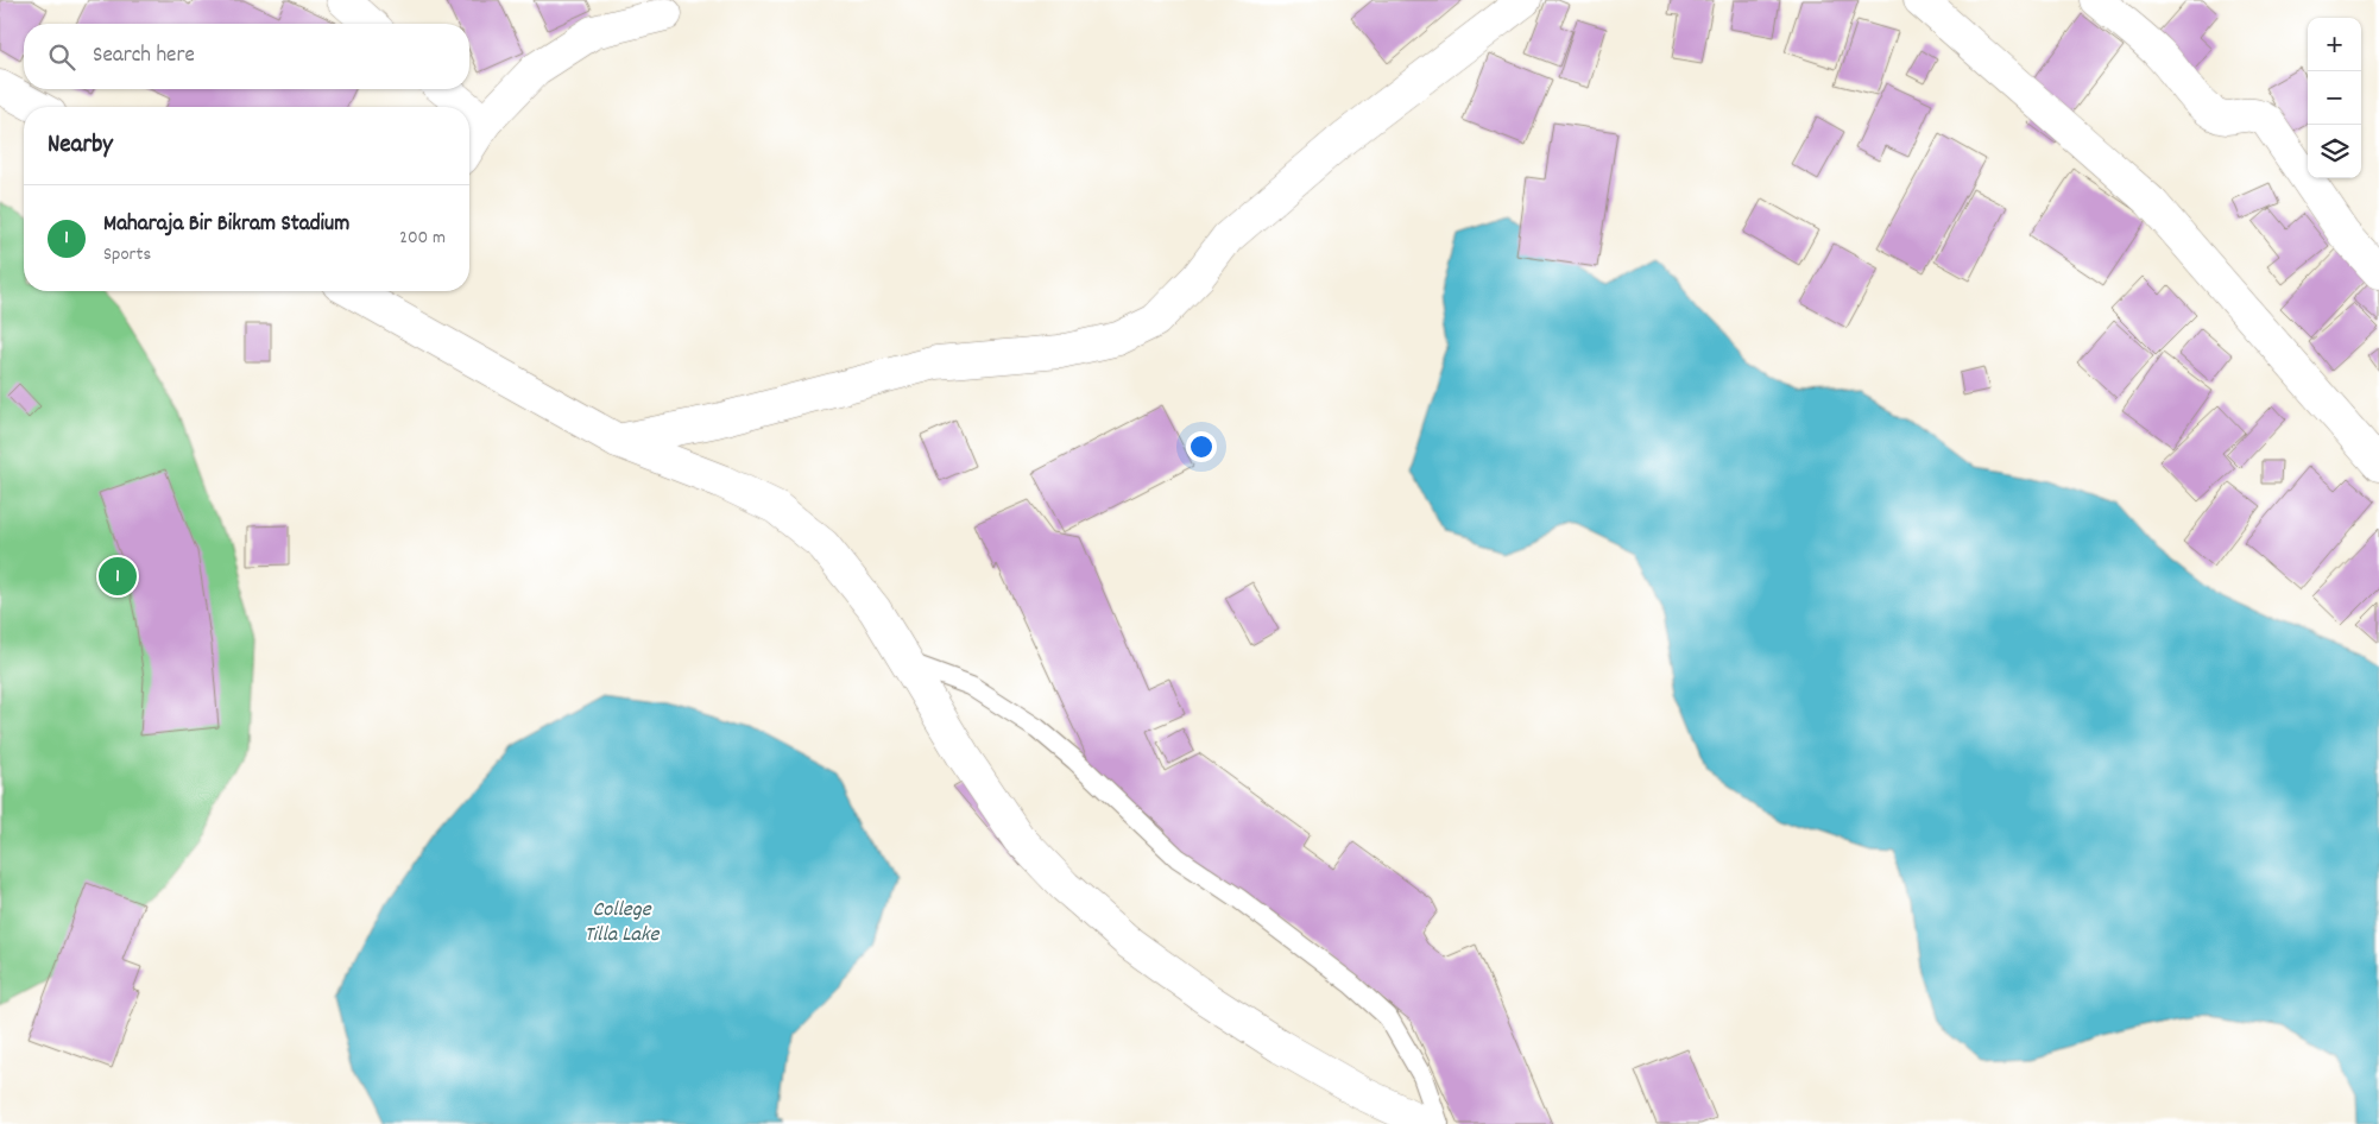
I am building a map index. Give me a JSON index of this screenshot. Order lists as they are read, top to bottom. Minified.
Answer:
{"water":["College Tilla Lake"],"page":{"map_buttons":["+","−"],"search":"Search here","heading":"Nearby","list":[{"mark":"1","name":"Maharaja Bir Bikram Stadium","note":"Sports","value":"200 m"}],"pins":"1"}}
